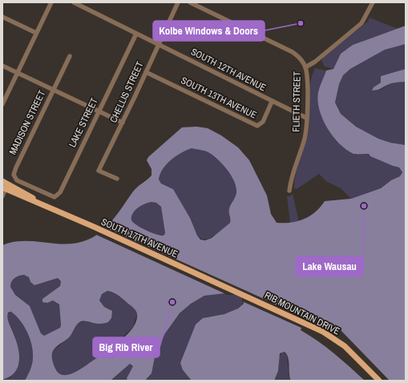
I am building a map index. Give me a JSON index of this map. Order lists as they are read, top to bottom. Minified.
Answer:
{"streets":{"main road":["SOUTH 17TH AVENUE","RIB MOUNTAIN DRIVE"],"street":["SOUTH 12TH AVENUE","CHELLIS STREET","SOUTH 13TH AVENUE","FLIETH STREET","MADISON STREET","LAKE STREET"]},"crossings":[["SOUTH 12TH AVENUE","CHELLIS STREET"],["SOUTH 12TH AVENUE","SOUTH 13TH AVENUE"],["SOUTH 12TH AVENUE","FLIETH STREET"],["SOUTH 12TH AVENUE","LAKE STREET"],["CHELLIS STREET","SOUTH 13TH AVENUE"],["MADISON STREET","LAKE STREET"],["SOUTH 17TH AVENUE","RIB MOUNTAIN DRIVE"]],"places":["Kolbe Windows & Doors","Lake Wausau","Big Rib River"]}
